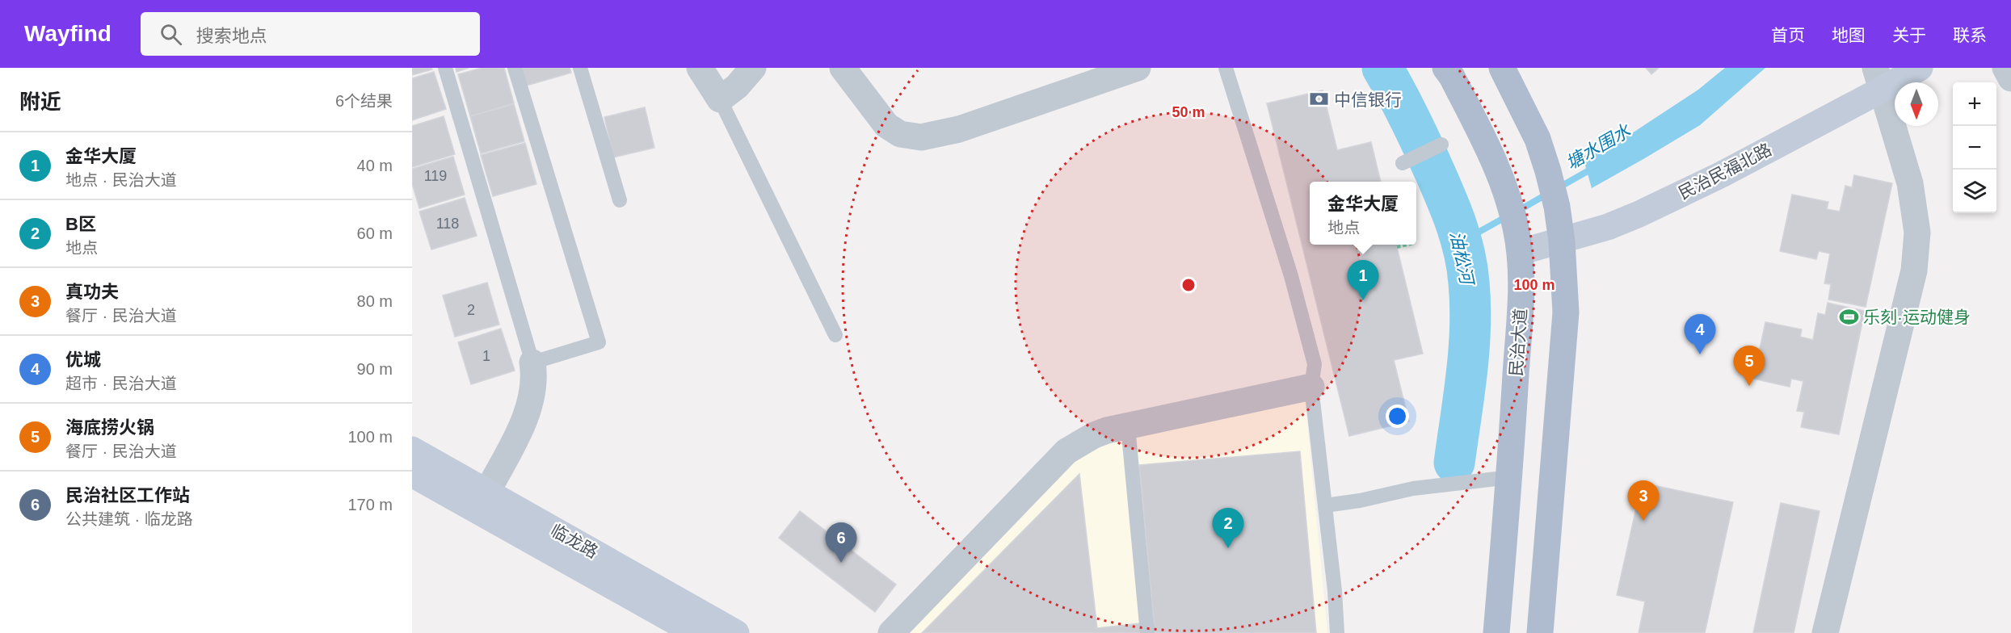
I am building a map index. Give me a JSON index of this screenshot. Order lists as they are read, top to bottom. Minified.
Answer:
{"streets":{"main road":["民治民福北路","民治大道","临龙路"]},"crossings":[["民治民福北路","民治大道"]],"water":["塘水围水","油松河"],"places":{"bank":["中信银行"],"sports":["乐刻·运动健身"]},"house_numbers":["119","118","2","1"],"north":"bottom","page":{"header":"Wayfind","search":"搜索地点","nav":["首页","地图","关于","联系"],"heading":["附近","6个结果"],"map_buttons":["+","−"],"list":[{"mark":"1","name":"金华大厦","note":"地点 · 民治大道","value":"40 m"},{"mark":"2","name":"B区","note":"地点","value":"60 m"},{"mark":"3","name":"真功夫","note":"餐厅 · 民治大道","value":"80 m"},{"mark":"4","name":"优城","note":"超市 · 民治大道","value":"90 m"},{"mark":"5","name":"海底捞火锅","note":"餐厅 · 民治大道","value":"100 m"},{"mark":"6","name":"民治社区工作站","note":"公共建筑 · 临龙路","value":"170 m"}],"popup":["金华大厦","地点"],"pins":["1","4","5","3","2","6"]},"rings":["50 m","100 m"]}
